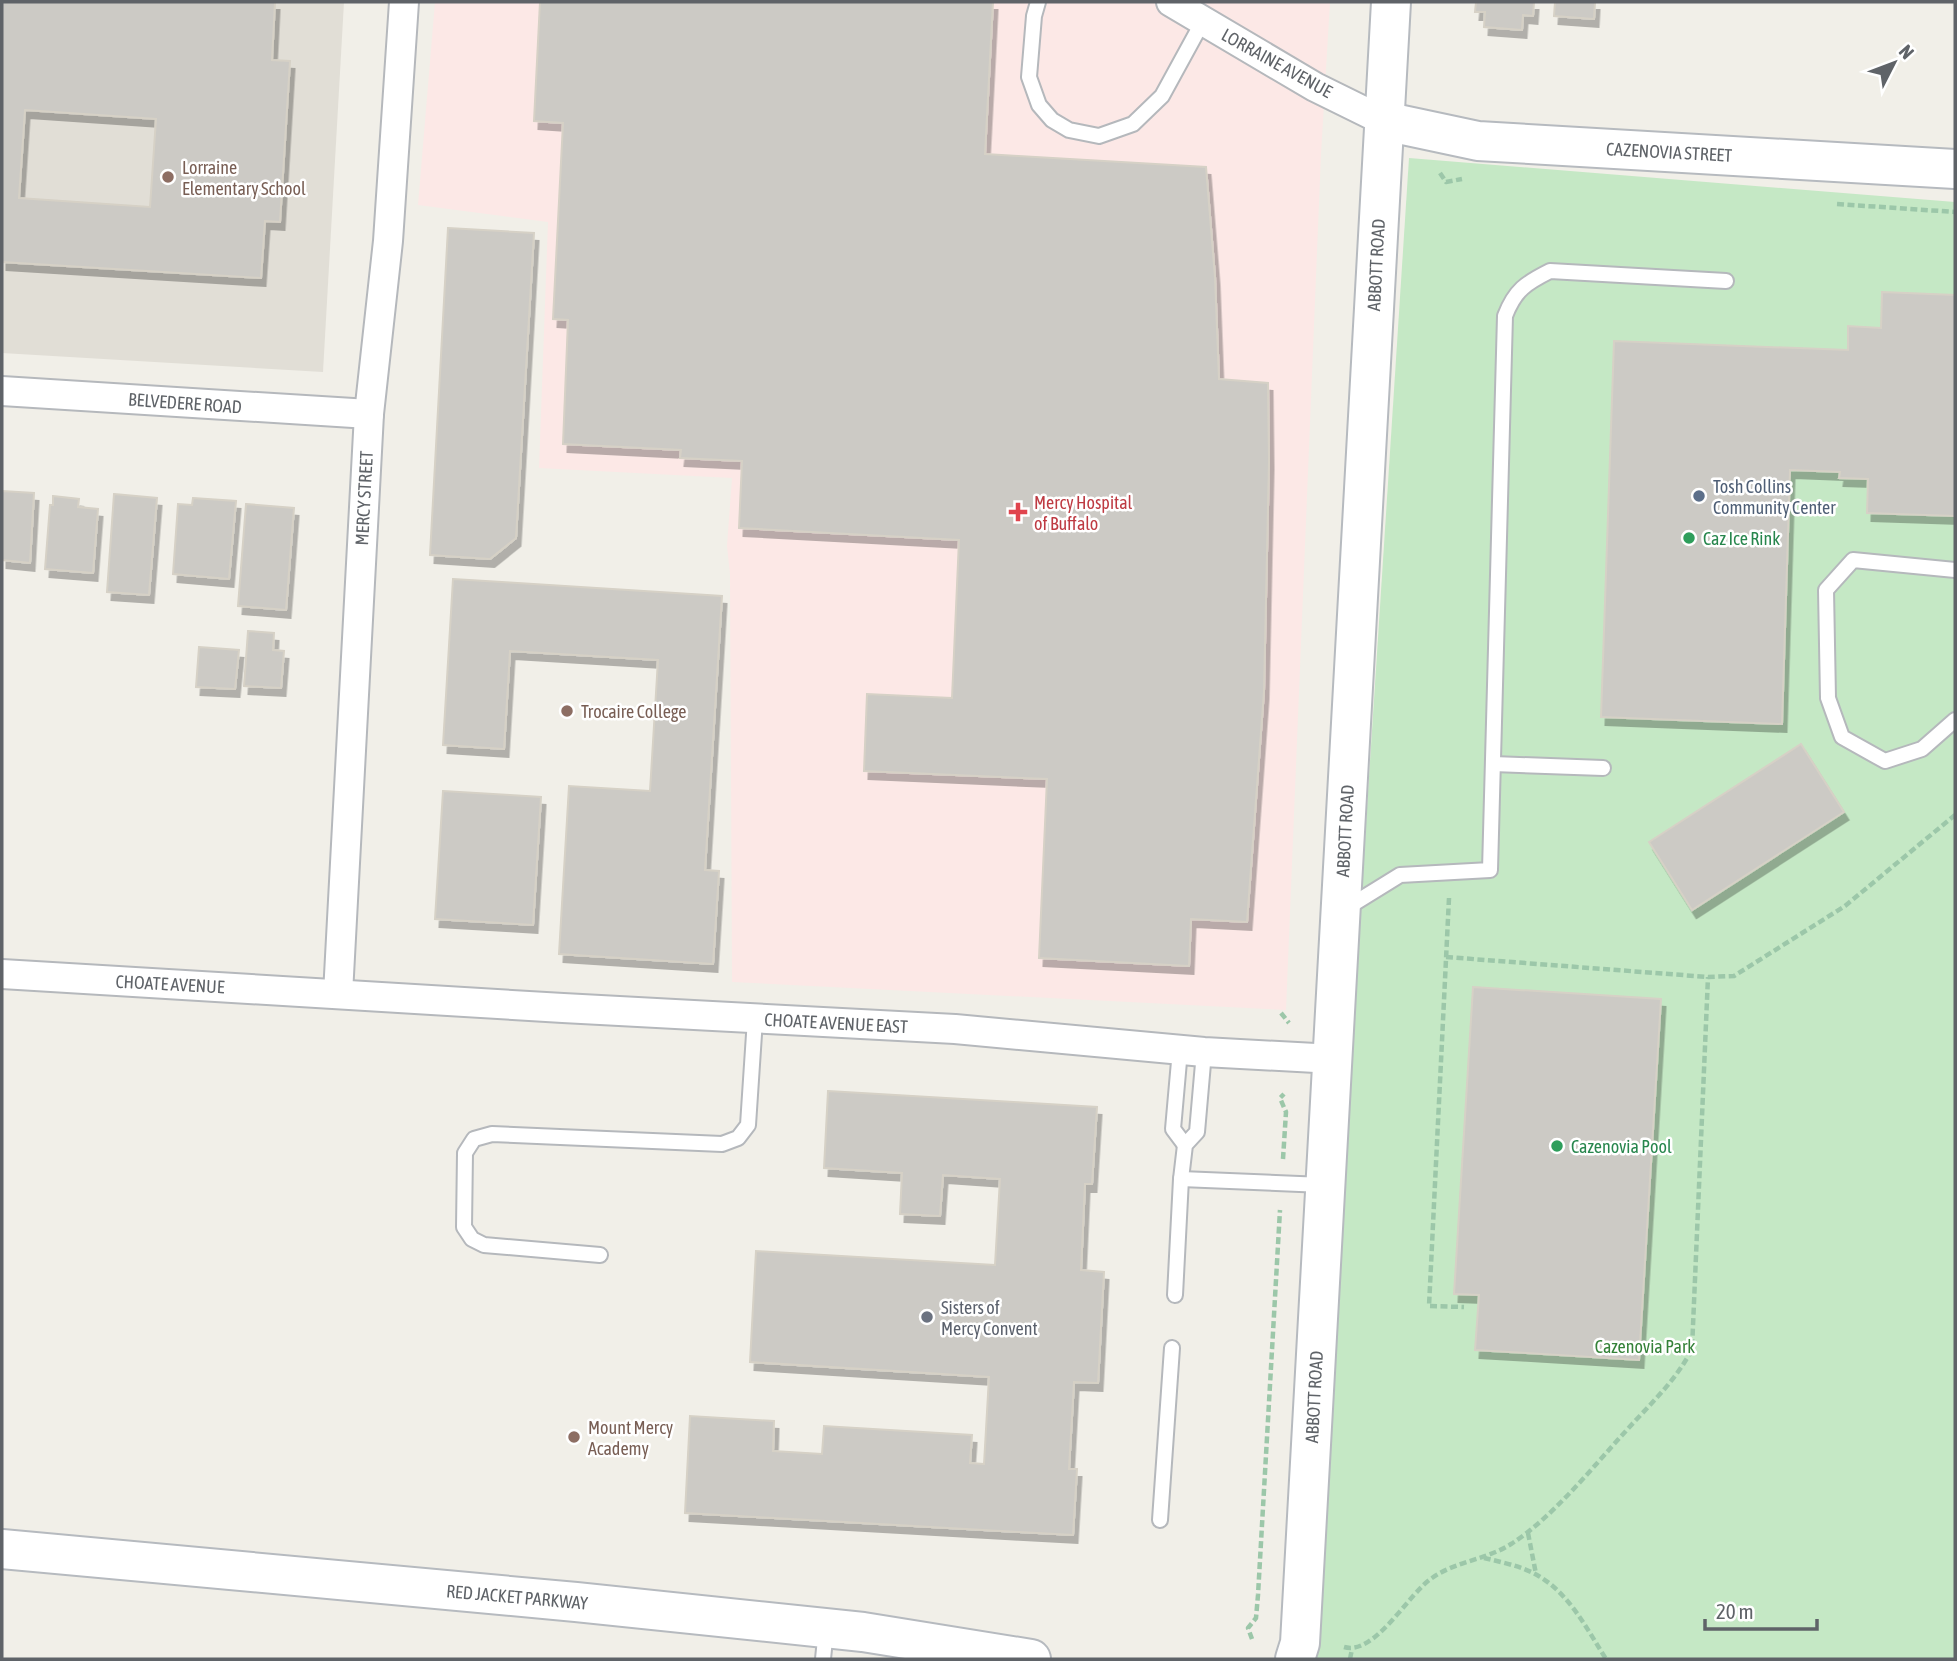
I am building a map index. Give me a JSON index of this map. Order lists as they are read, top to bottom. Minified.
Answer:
{"streets":{"street":["LORRAINE AVENUE","CAZENOVIA STREET","ABBOTT ROAD","BELVEDERE ROAD","MERCY STREET","CHOATE AVENUE","CHOATE AVENUE EAST","RED JACKET PARKWAY"]},"crossings":[["LORRAINE AVENUE","CAZENOVIA STREET"],["LORRAINE AVENUE","ABBOTT ROAD"],["CAZENOVIA STREET","ABBOTT ROAD"],["ABBOTT ROAD","CHOATE AVENUE EAST"],["BELVEDERE ROAD","MERCY STREET"],["MERCY STREET","CHOATE AVENUE"],["MERCY STREET","CHOATE AVENUE EAST"],["CHOATE AVENUE","CHOATE AVENUE EAST"]],"parks":["Cazenovia Park"],"places":{"other":["Lorraine Elementary School","Tosh Collins Community Center","Caz Ice Rink","Trocaire College","Cazenovia Pool","Sisters of Mercy Convent","Mount Mercy Academy"],"health":["Mercy Hospital of Buffalo"]},"scale_bar":"20 m","north":"top right"}
